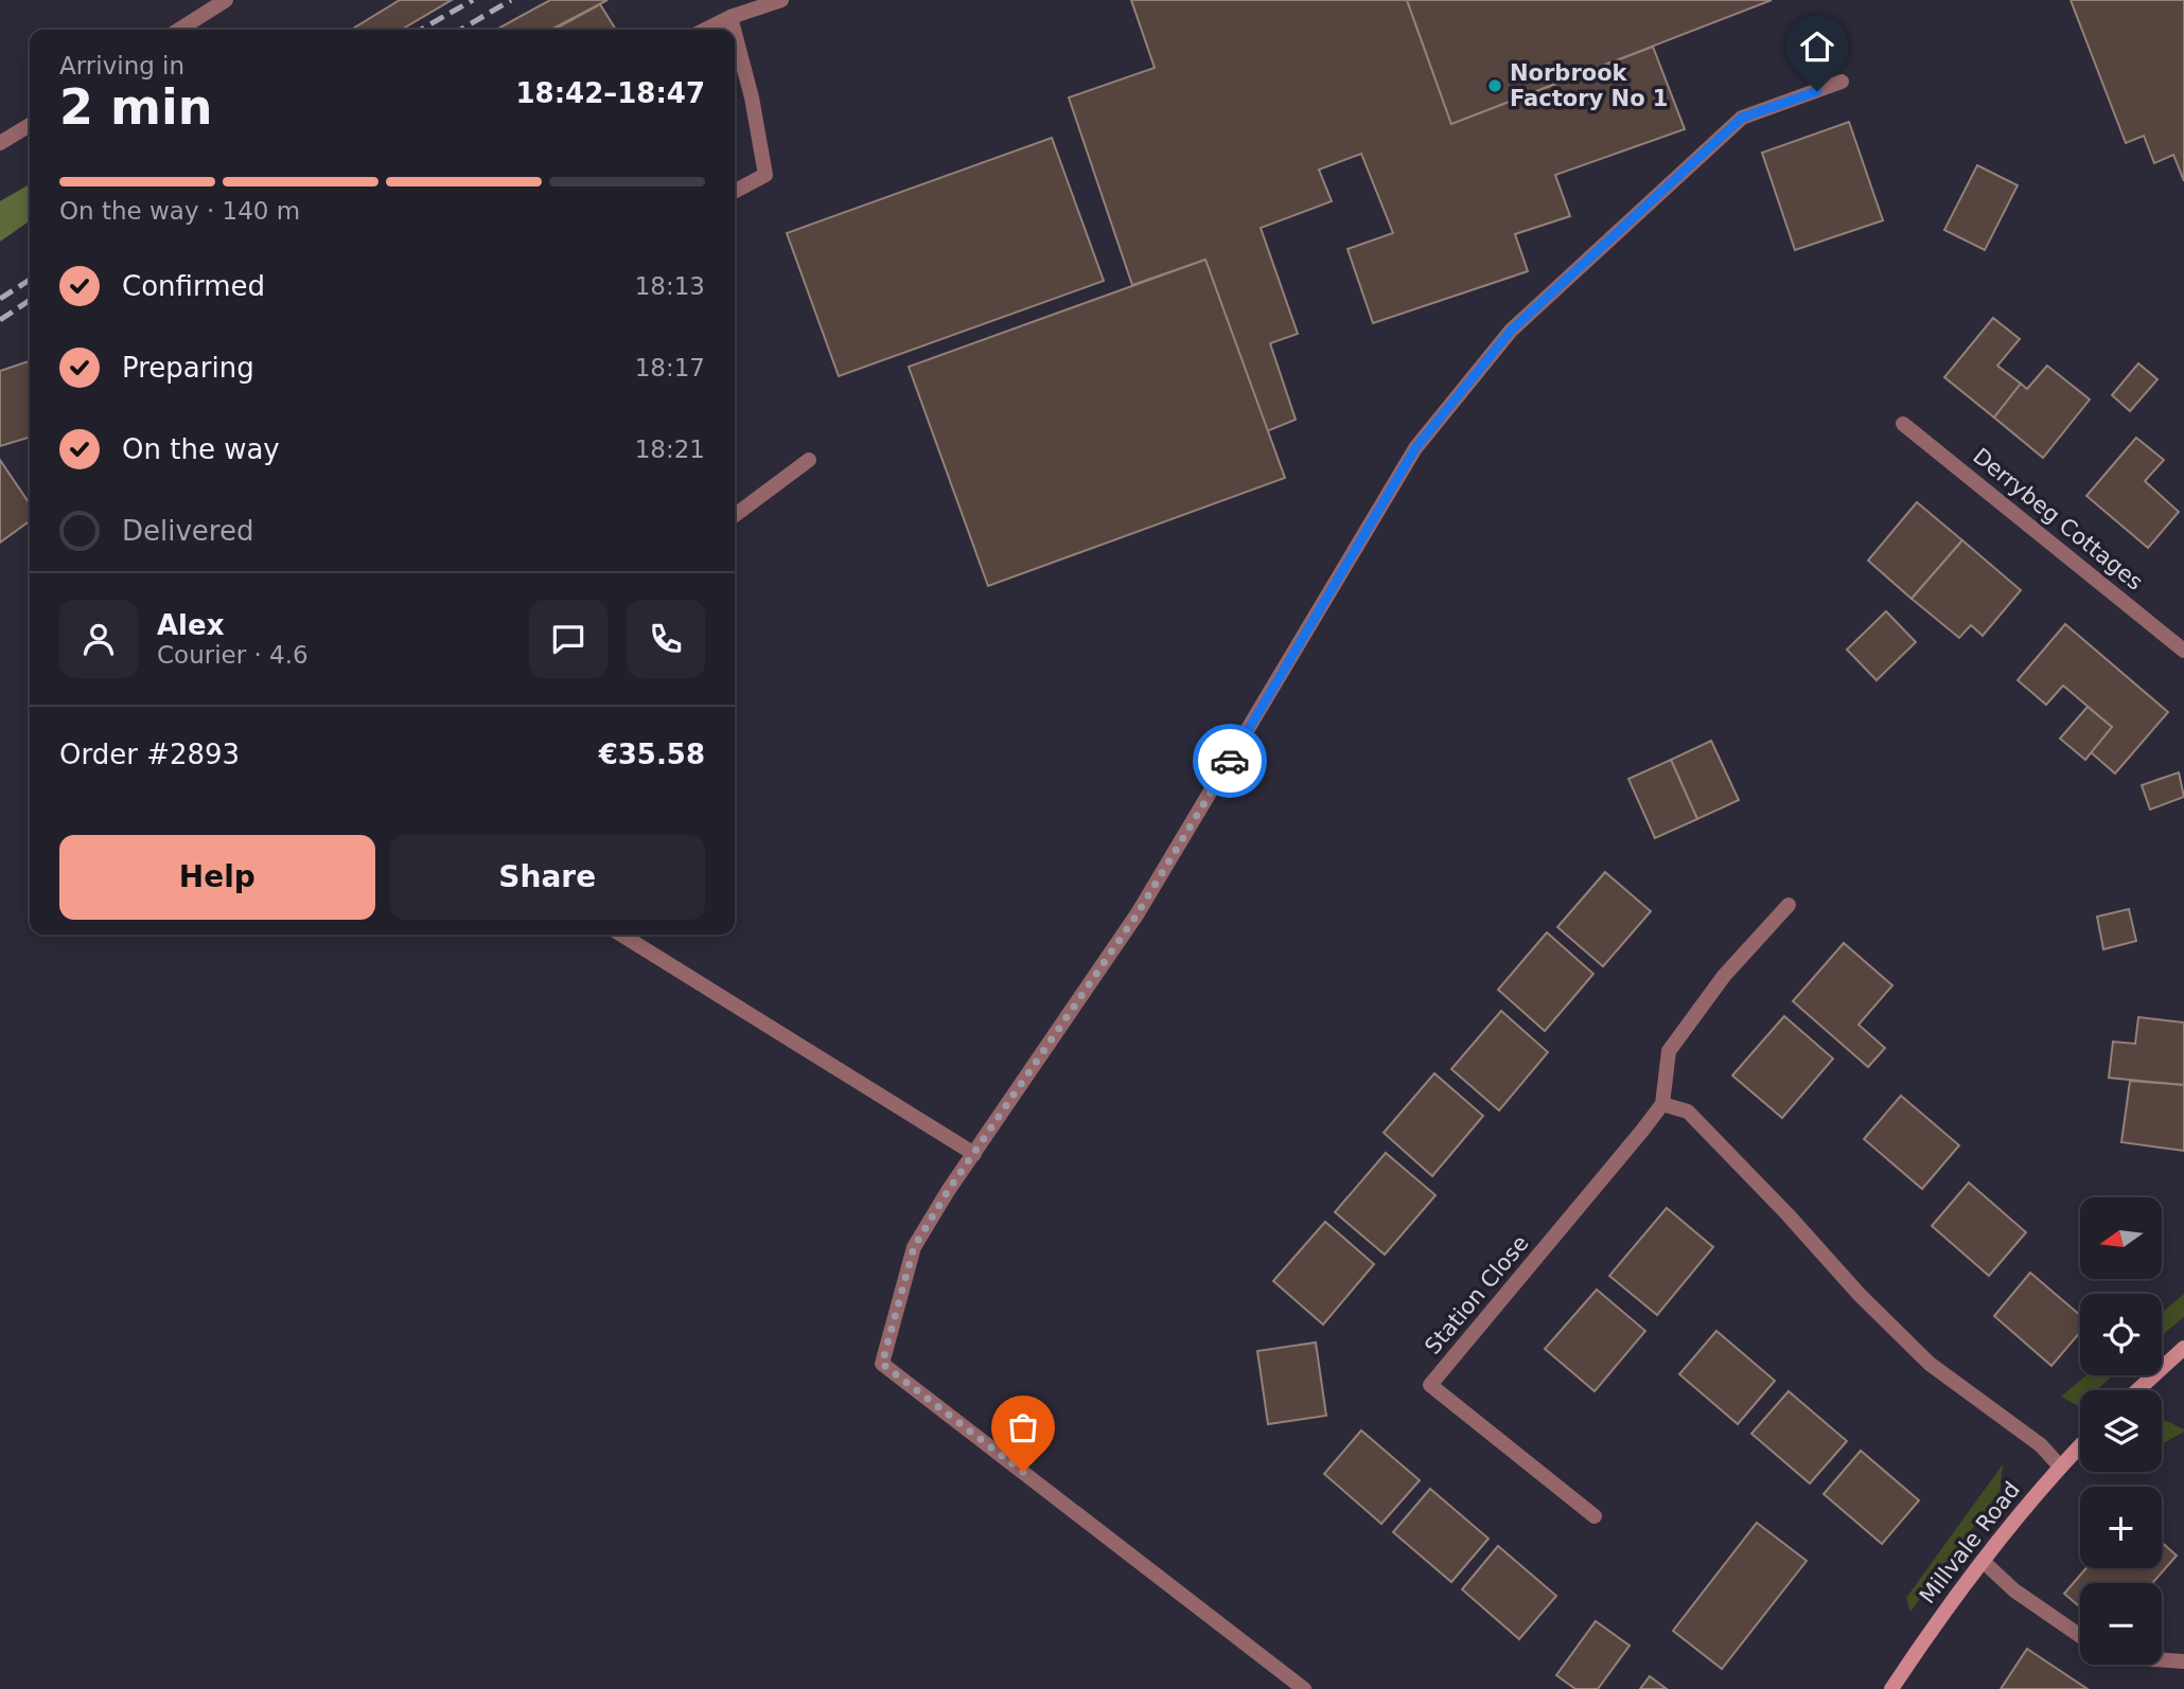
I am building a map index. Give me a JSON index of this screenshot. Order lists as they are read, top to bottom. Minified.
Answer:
{"streets":{"main road":["Millvale Road"],"street":["Derrybeg Cottages","Station Close"]},"places":["Norbrook Factory No 1"],"north":"left","page":{"heading":["2 min","Arriving in","18:42–18:47"],"panel":["Alex","Courier · 4.6","Order #2893","€35.58"],"bar":"On the way · 140 m","list":[["Confirmed","18:13"],["Preparing","18:17"],["On the way","18:21"],"Delivered"],"buttons":["Help","Share"],"map_buttons":["+","−"]}}
